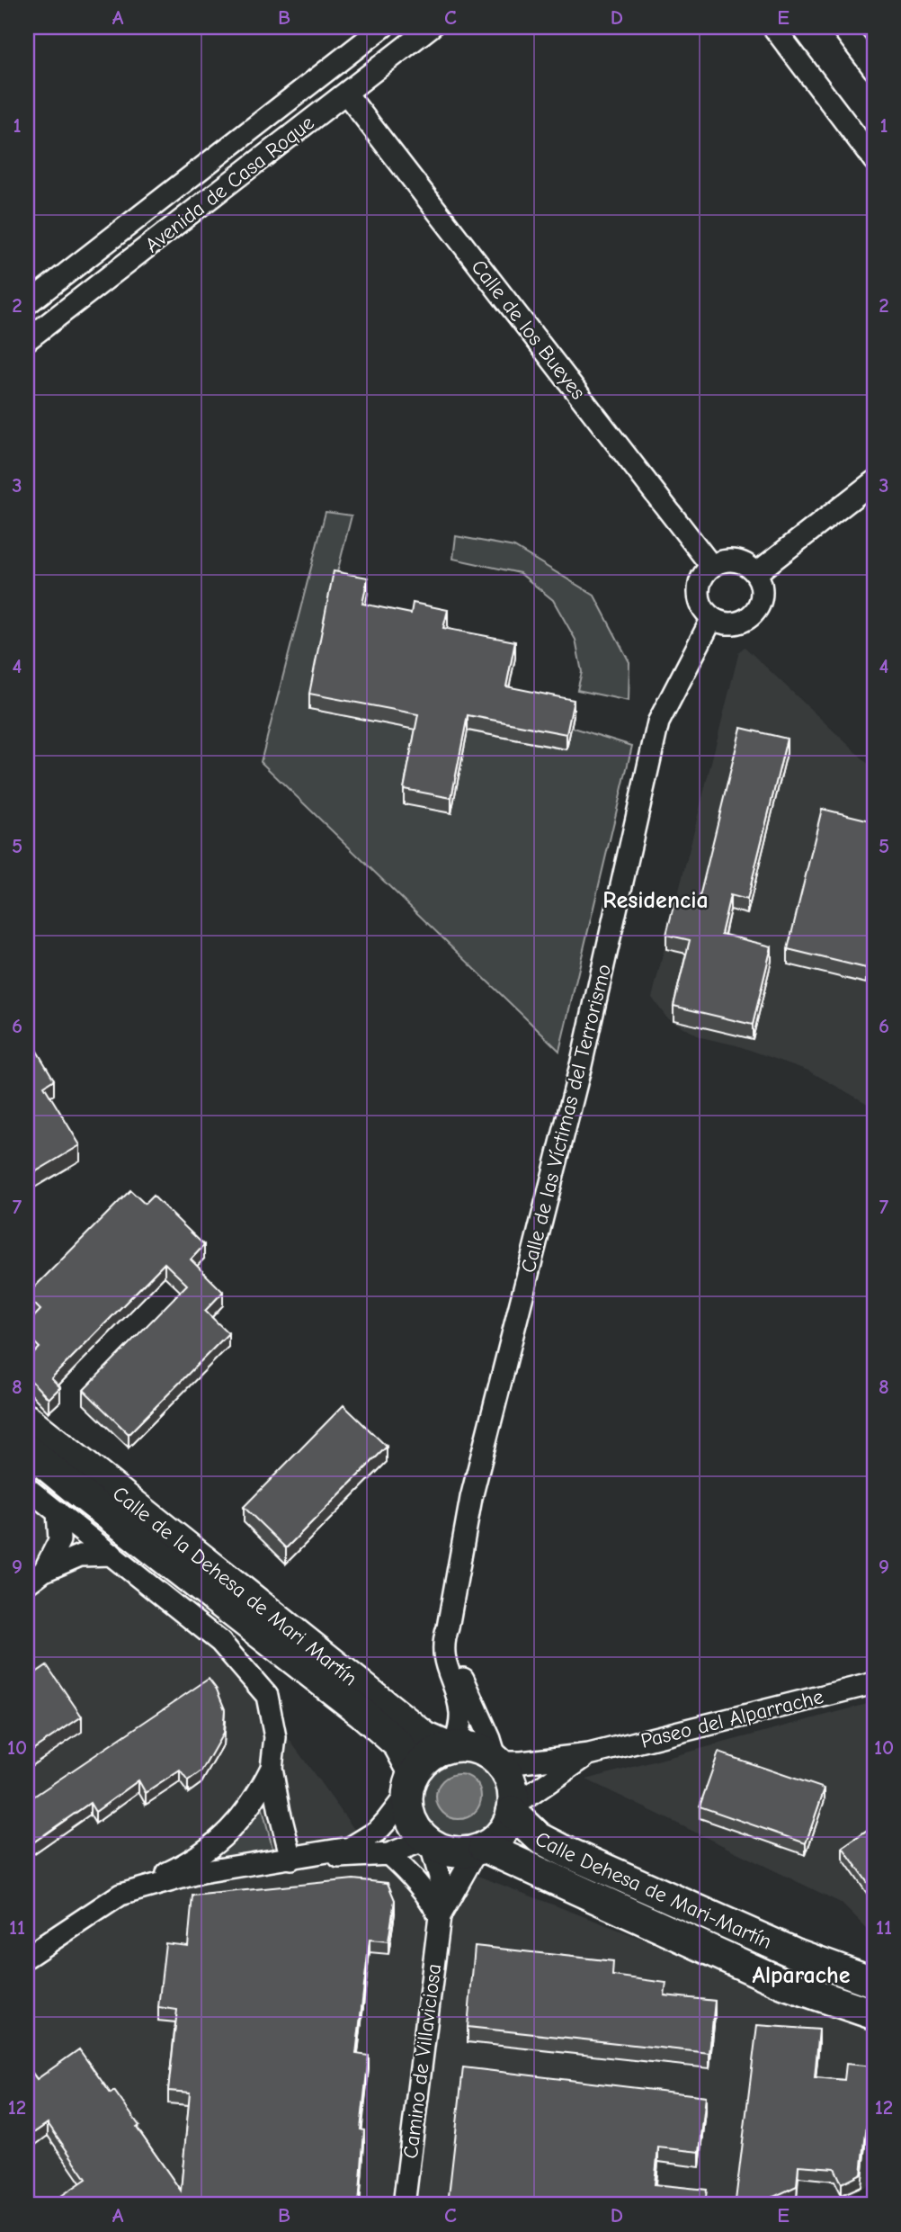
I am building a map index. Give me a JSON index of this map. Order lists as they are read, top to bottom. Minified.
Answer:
{"streets":{"street":["Avenida de Casa Roque","Calle de los Bueyes","Calle de las Víctimas del Terrorismo","Calle de la Dehesa de Mari Martín","Paseo del Alparrache","Calle Dehesa de Mari-Martín","Camino de Villaviciosa"]},"crossings":[["Avenida de Casa Roque","Calle de los Bueyes"],["Calle de los Bueyes","Calle de las Víctimas del Terrorismo"],["Calle de las Víctimas del Terrorismo","Calle de la Dehesa de Mari Martín"],["Calle de las Víctimas del Terrorismo","Paseo del Alparrache"],["Calle de las Víctimas del Terrorismo","Calle Dehesa de Mari-Martín"],["Calle de las Víctimas del Terrorismo","Camino de Villaviciosa"],["Calle de la Dehesa de Mari Martín","Paseo del Alparrache"],["Calle de la Dehesa de Mari Martín","Calle Dehesa de Mari-Martín"],["Calle de la Dehesa de Mari Martín","Camino de Villaviciosa"],["Paseo del Alparrache","Calle Dehesa de Mari-Martín"],["Paseo del Alparrache","Camino de Villaviciosa"],["Calle Dehesa de Mari-Martín","Camino de Villaviciosa"]],"districts":["Residencia","Alparache"],"grid":{"columns":["A","B","C","D","E"],"rows":["1","2","3","4","5","6","7","8","9","10","11","12"]}}
